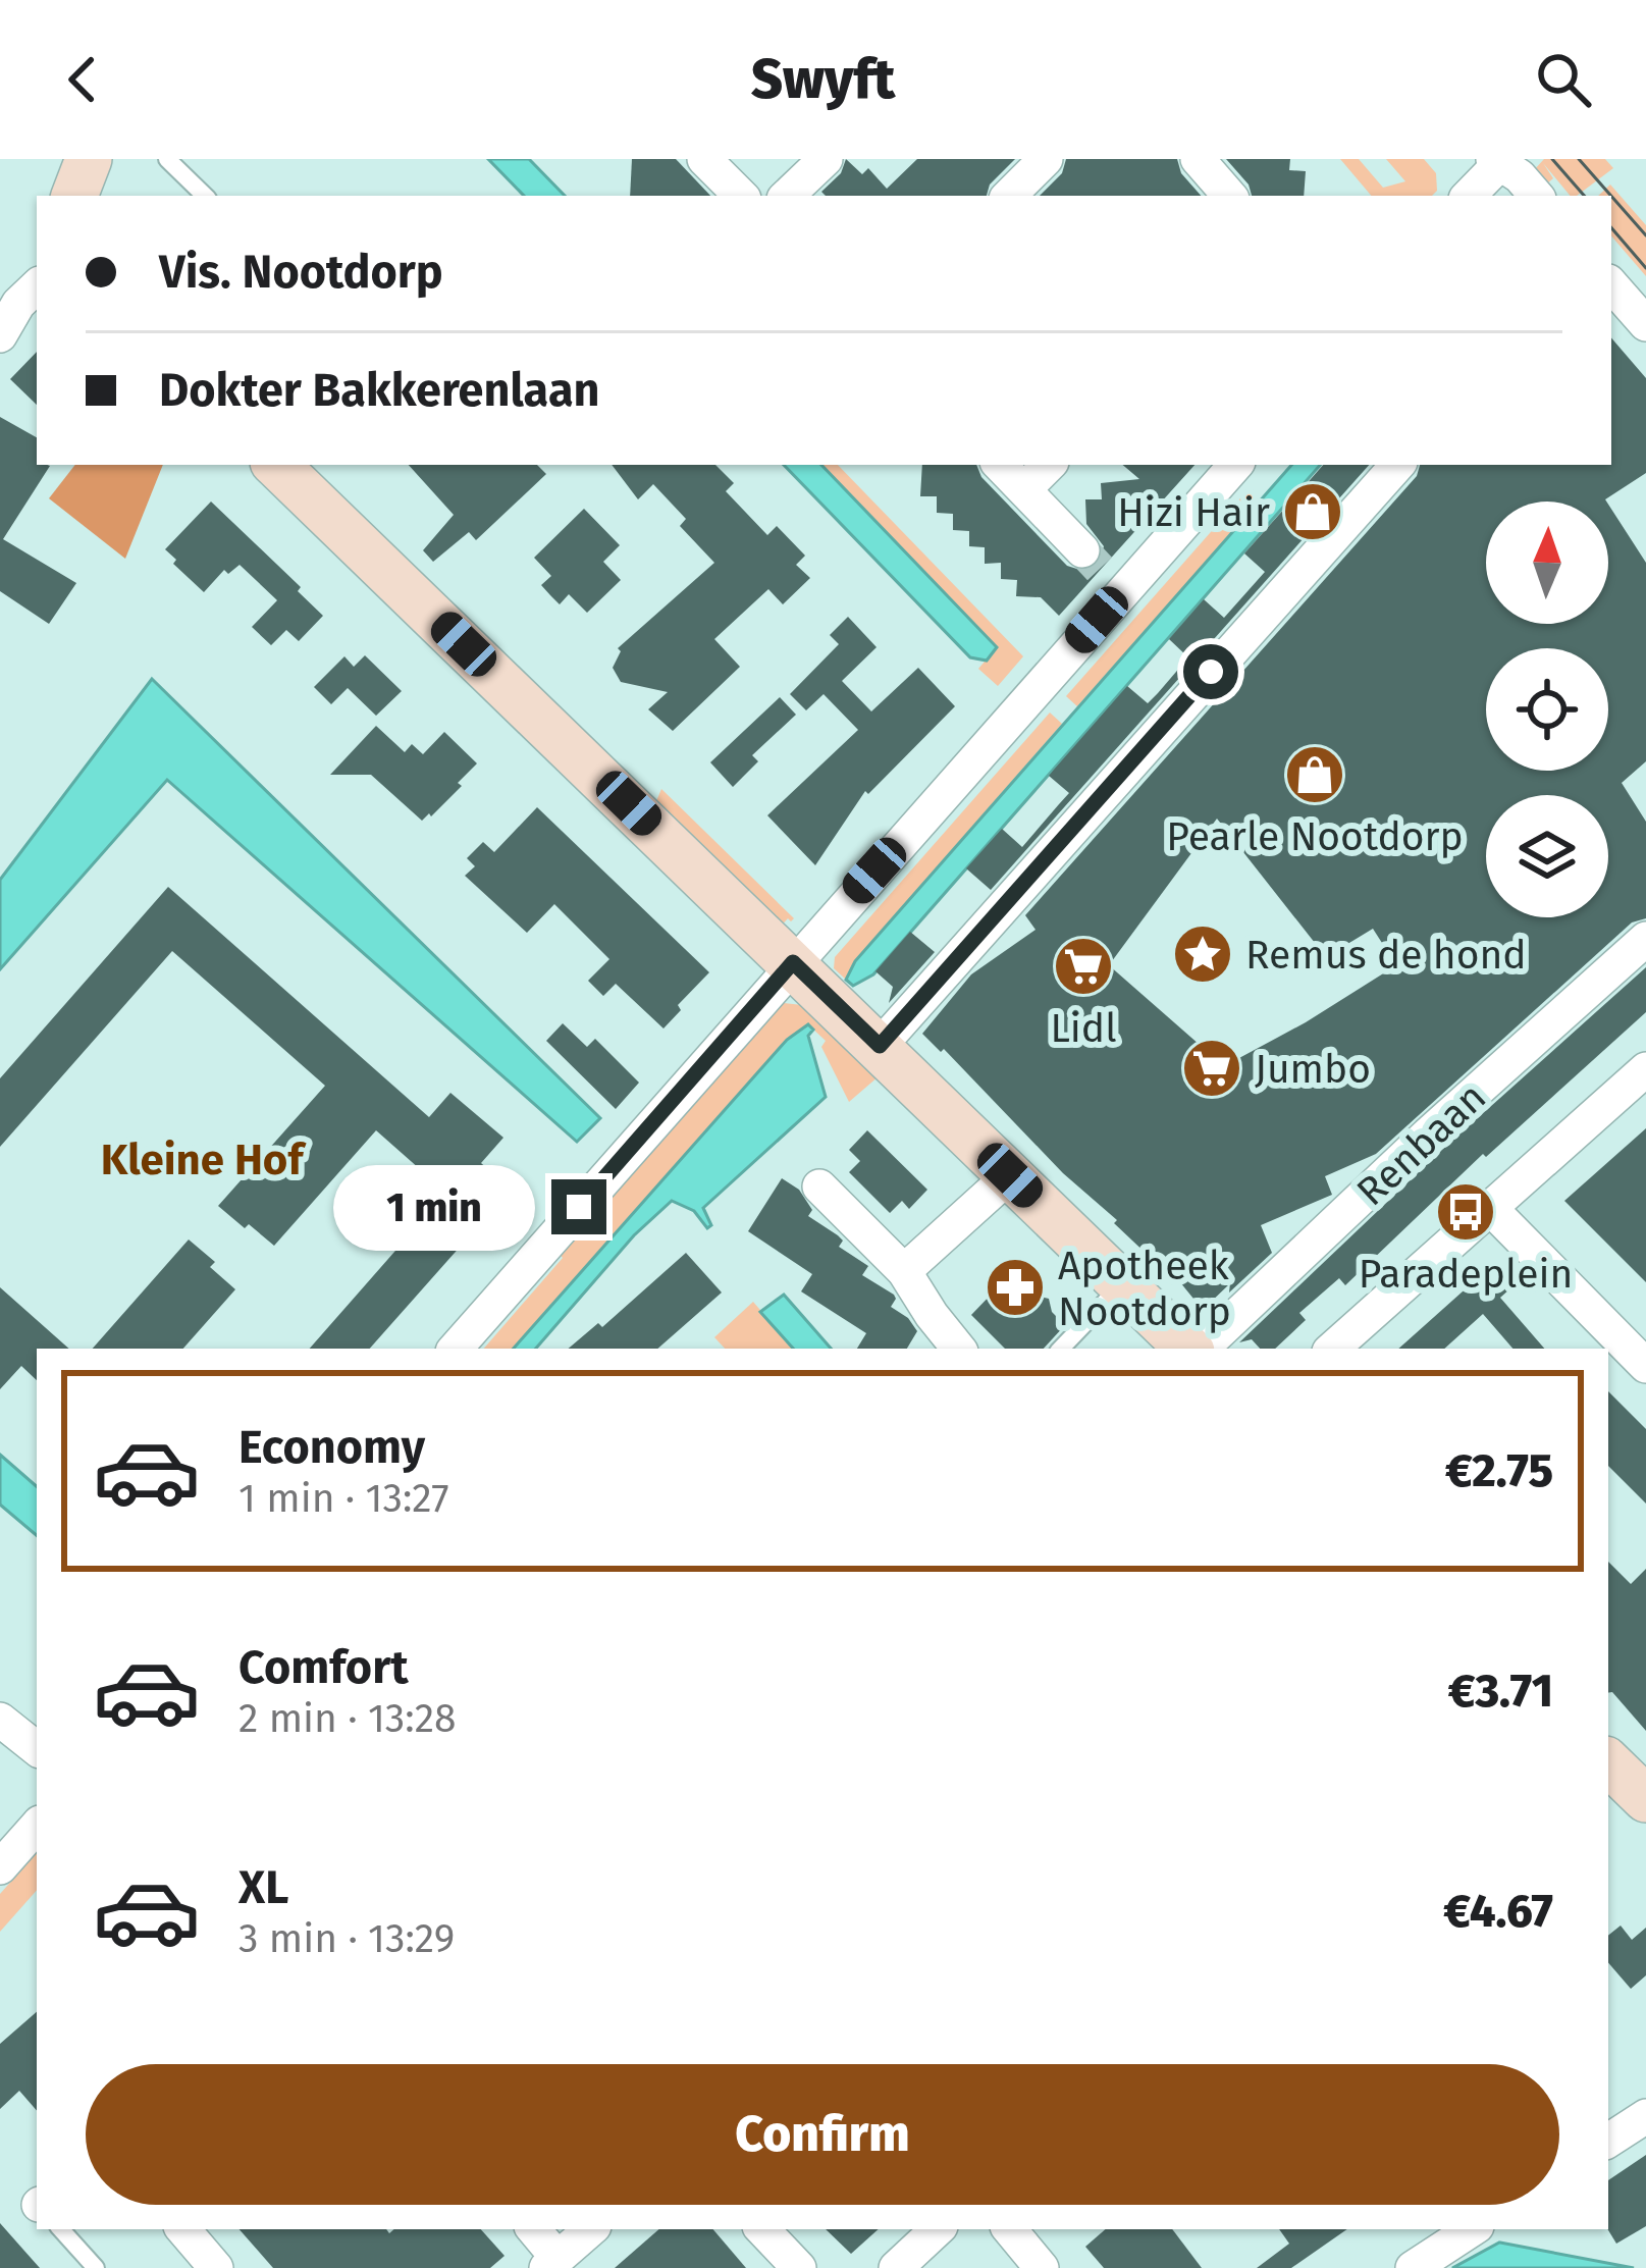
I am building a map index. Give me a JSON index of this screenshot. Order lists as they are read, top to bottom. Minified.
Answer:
{"streets":{"street":["Renbaan"]},"districts":["Kleine Hof"],"places":{"shop":["Hizi Hair","Pearle Nootdorp"],"place":["Remus de hond"],"supermarket":["Lidl","Jumbo"],"bus stop":["Paradeplein"],"pharmacy":["Apotheek Nootdorp"]},"north":"top","page":{"header":"Swyft","banner":["Vis. Nootdorp","Dokter Bakkerenlaan"],"bubble":"1 min","list":[{"name":"Economy","note":"1 min · 13:27","value":"€2.75"},{"name":"Comfort","note":"2 min · 13:28","value":"€3.71"},{"name":"XL","note":"3 min · 13:29","value":"€4.67"}],"buttons":"Confirm"}}
